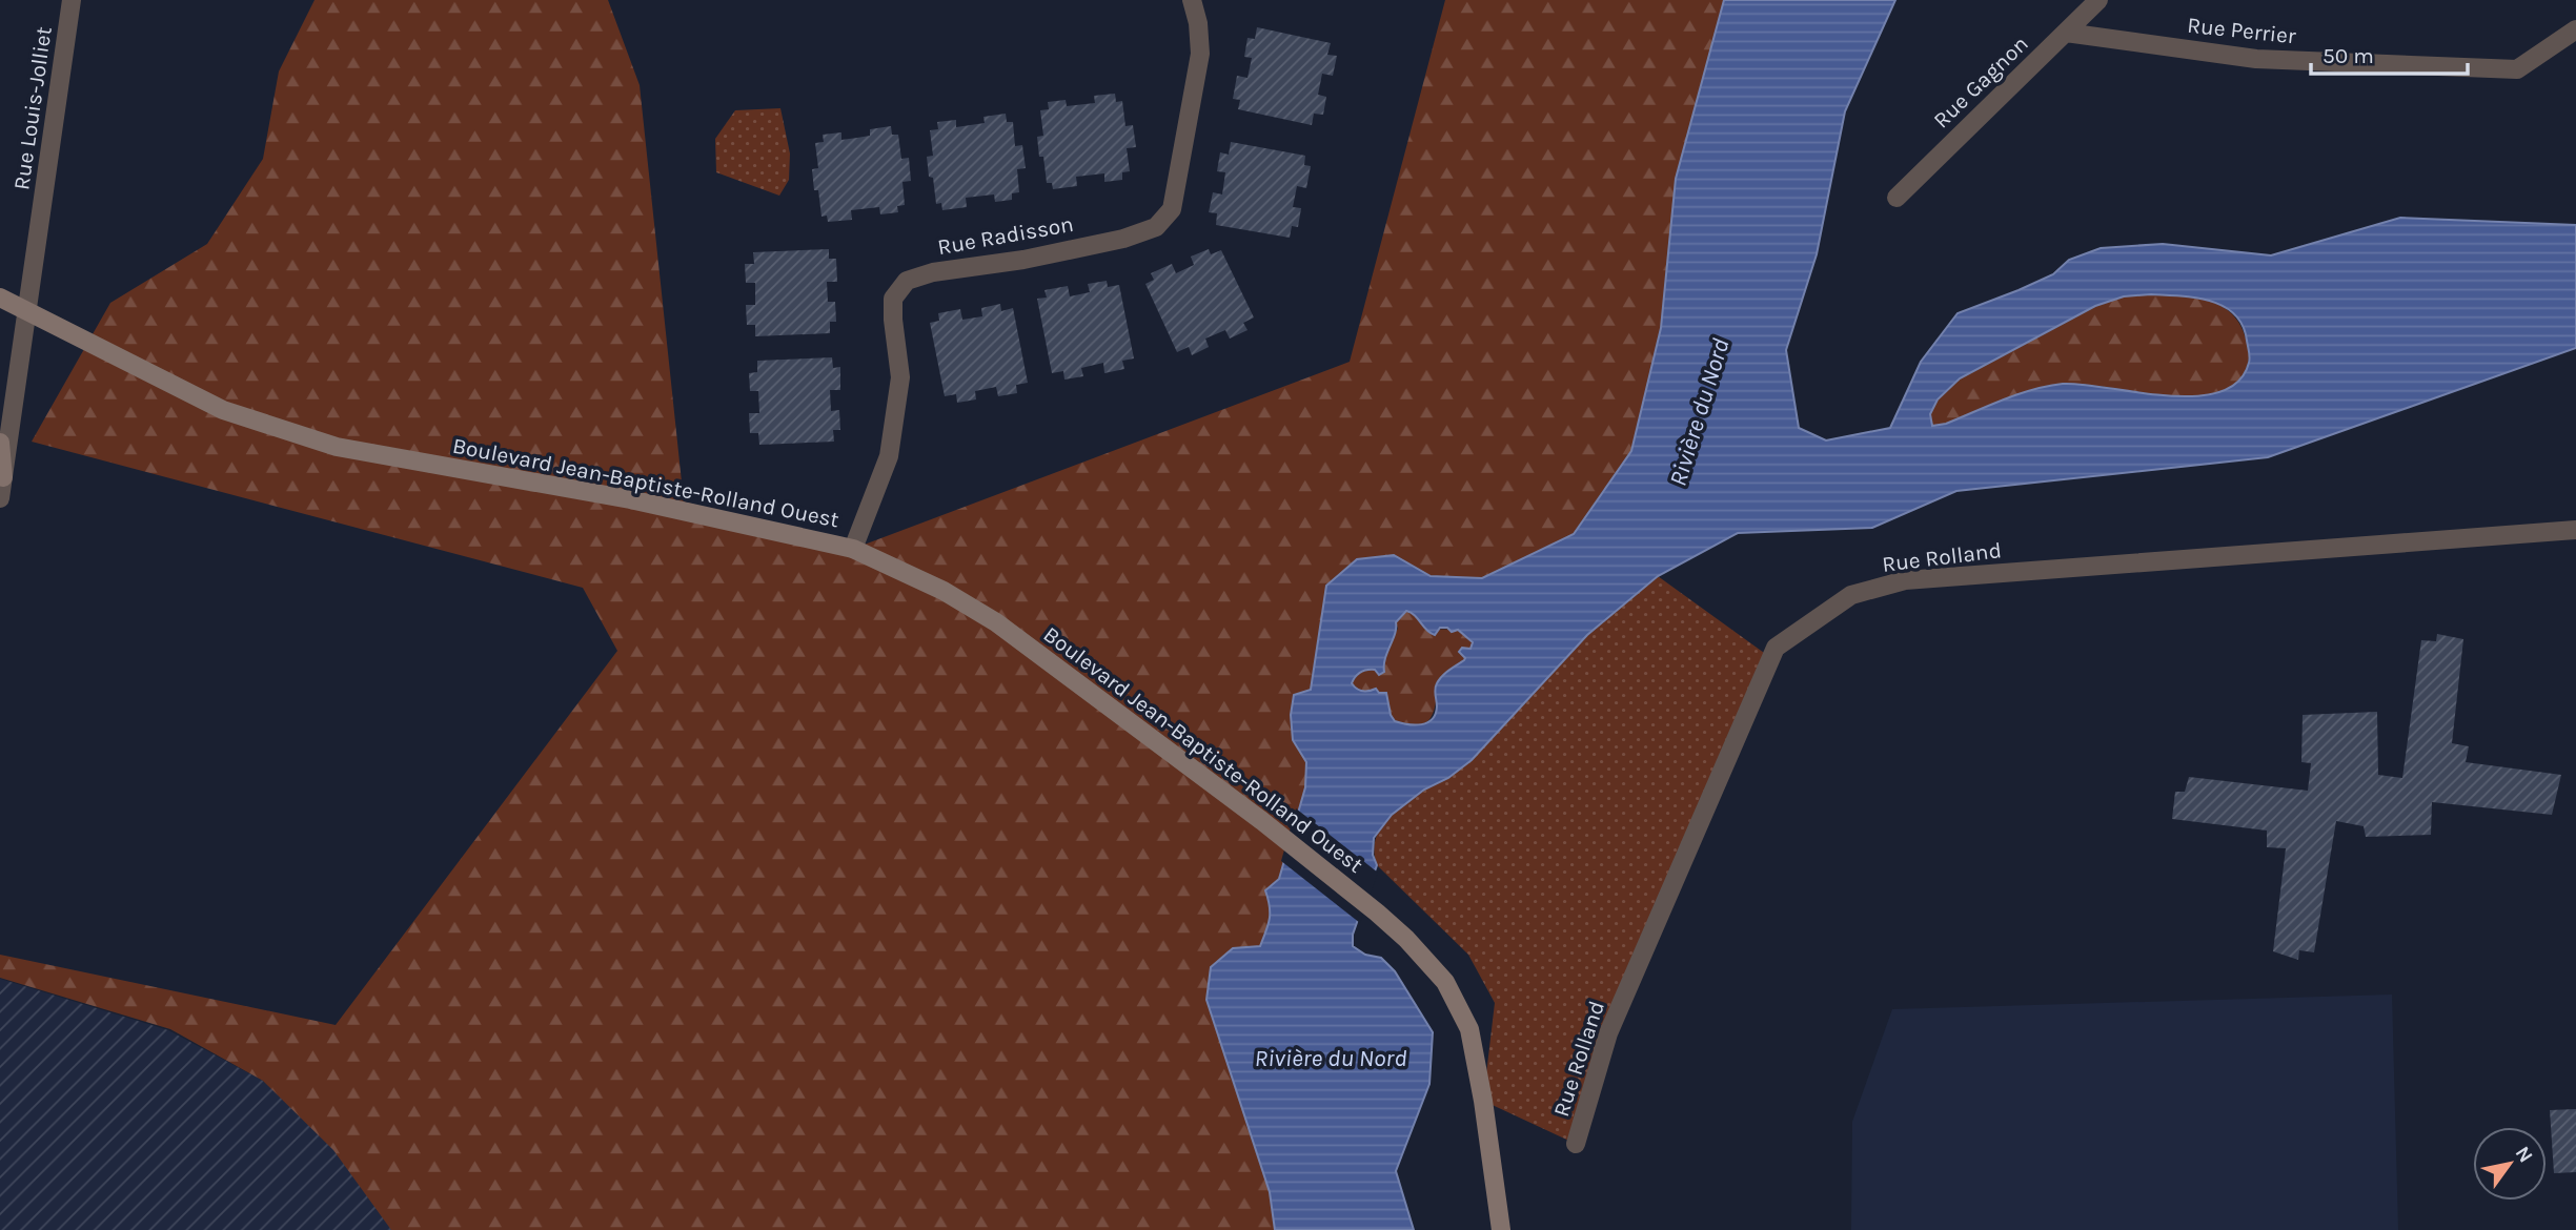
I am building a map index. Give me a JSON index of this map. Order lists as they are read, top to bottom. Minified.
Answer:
{"streets":{"street":["Rue Perrier","Rue Gagnon","Rue Louis-Jolliet","Rue Radisson","Boulevard Jean-Baptiste-Rolland Ouest","Rue Rolland"]},"crossings":[["Rue Perrier","Rue Gagnon"],["Rue Louis-Jolliet","Boulevard Jean-Baptiste-Rolland Ouest"],["Rue Radisson","Boulevard Jean-Baptiste-Rolland Ouest"]],"water":["Rivière du Nord"],"scale_bar":"50 m","north":"top right"}
